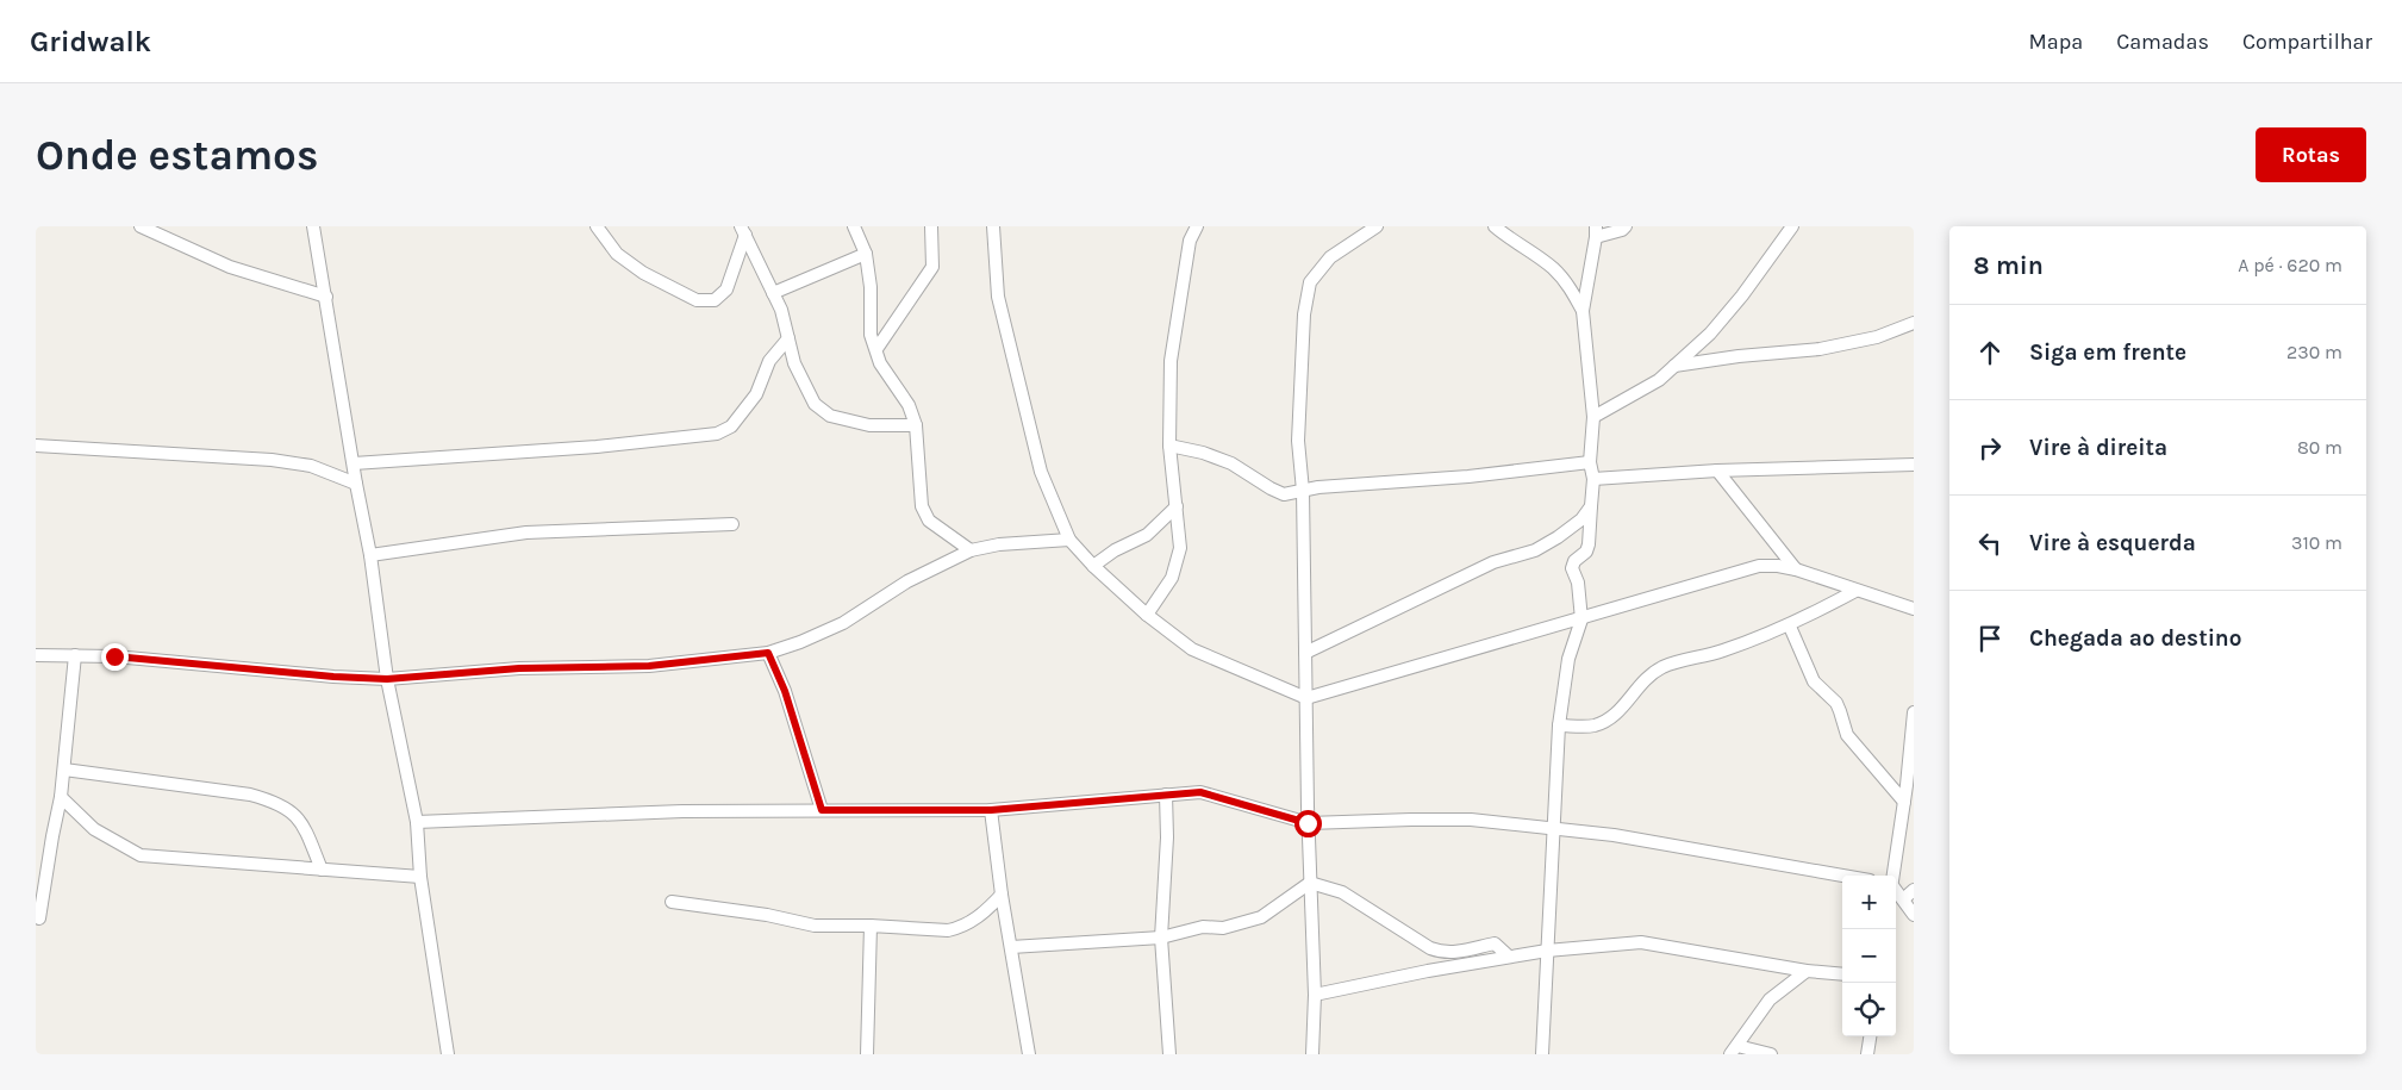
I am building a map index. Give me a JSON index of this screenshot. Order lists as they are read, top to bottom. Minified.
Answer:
{"page":{"header":"Gridwalk","nav":["Mapa","Camadas","Compartilhar"],"buttons":"Rotas","title":"Onde estamos","heading":["8 min","A pé · 620 m"],"list":[["Siga em frente","230 m"],["Vire à direita","80 m"],["Vire à esquerda","310 m"],"Chegada ao destino"],"map_buttons":["+","−"]}}
